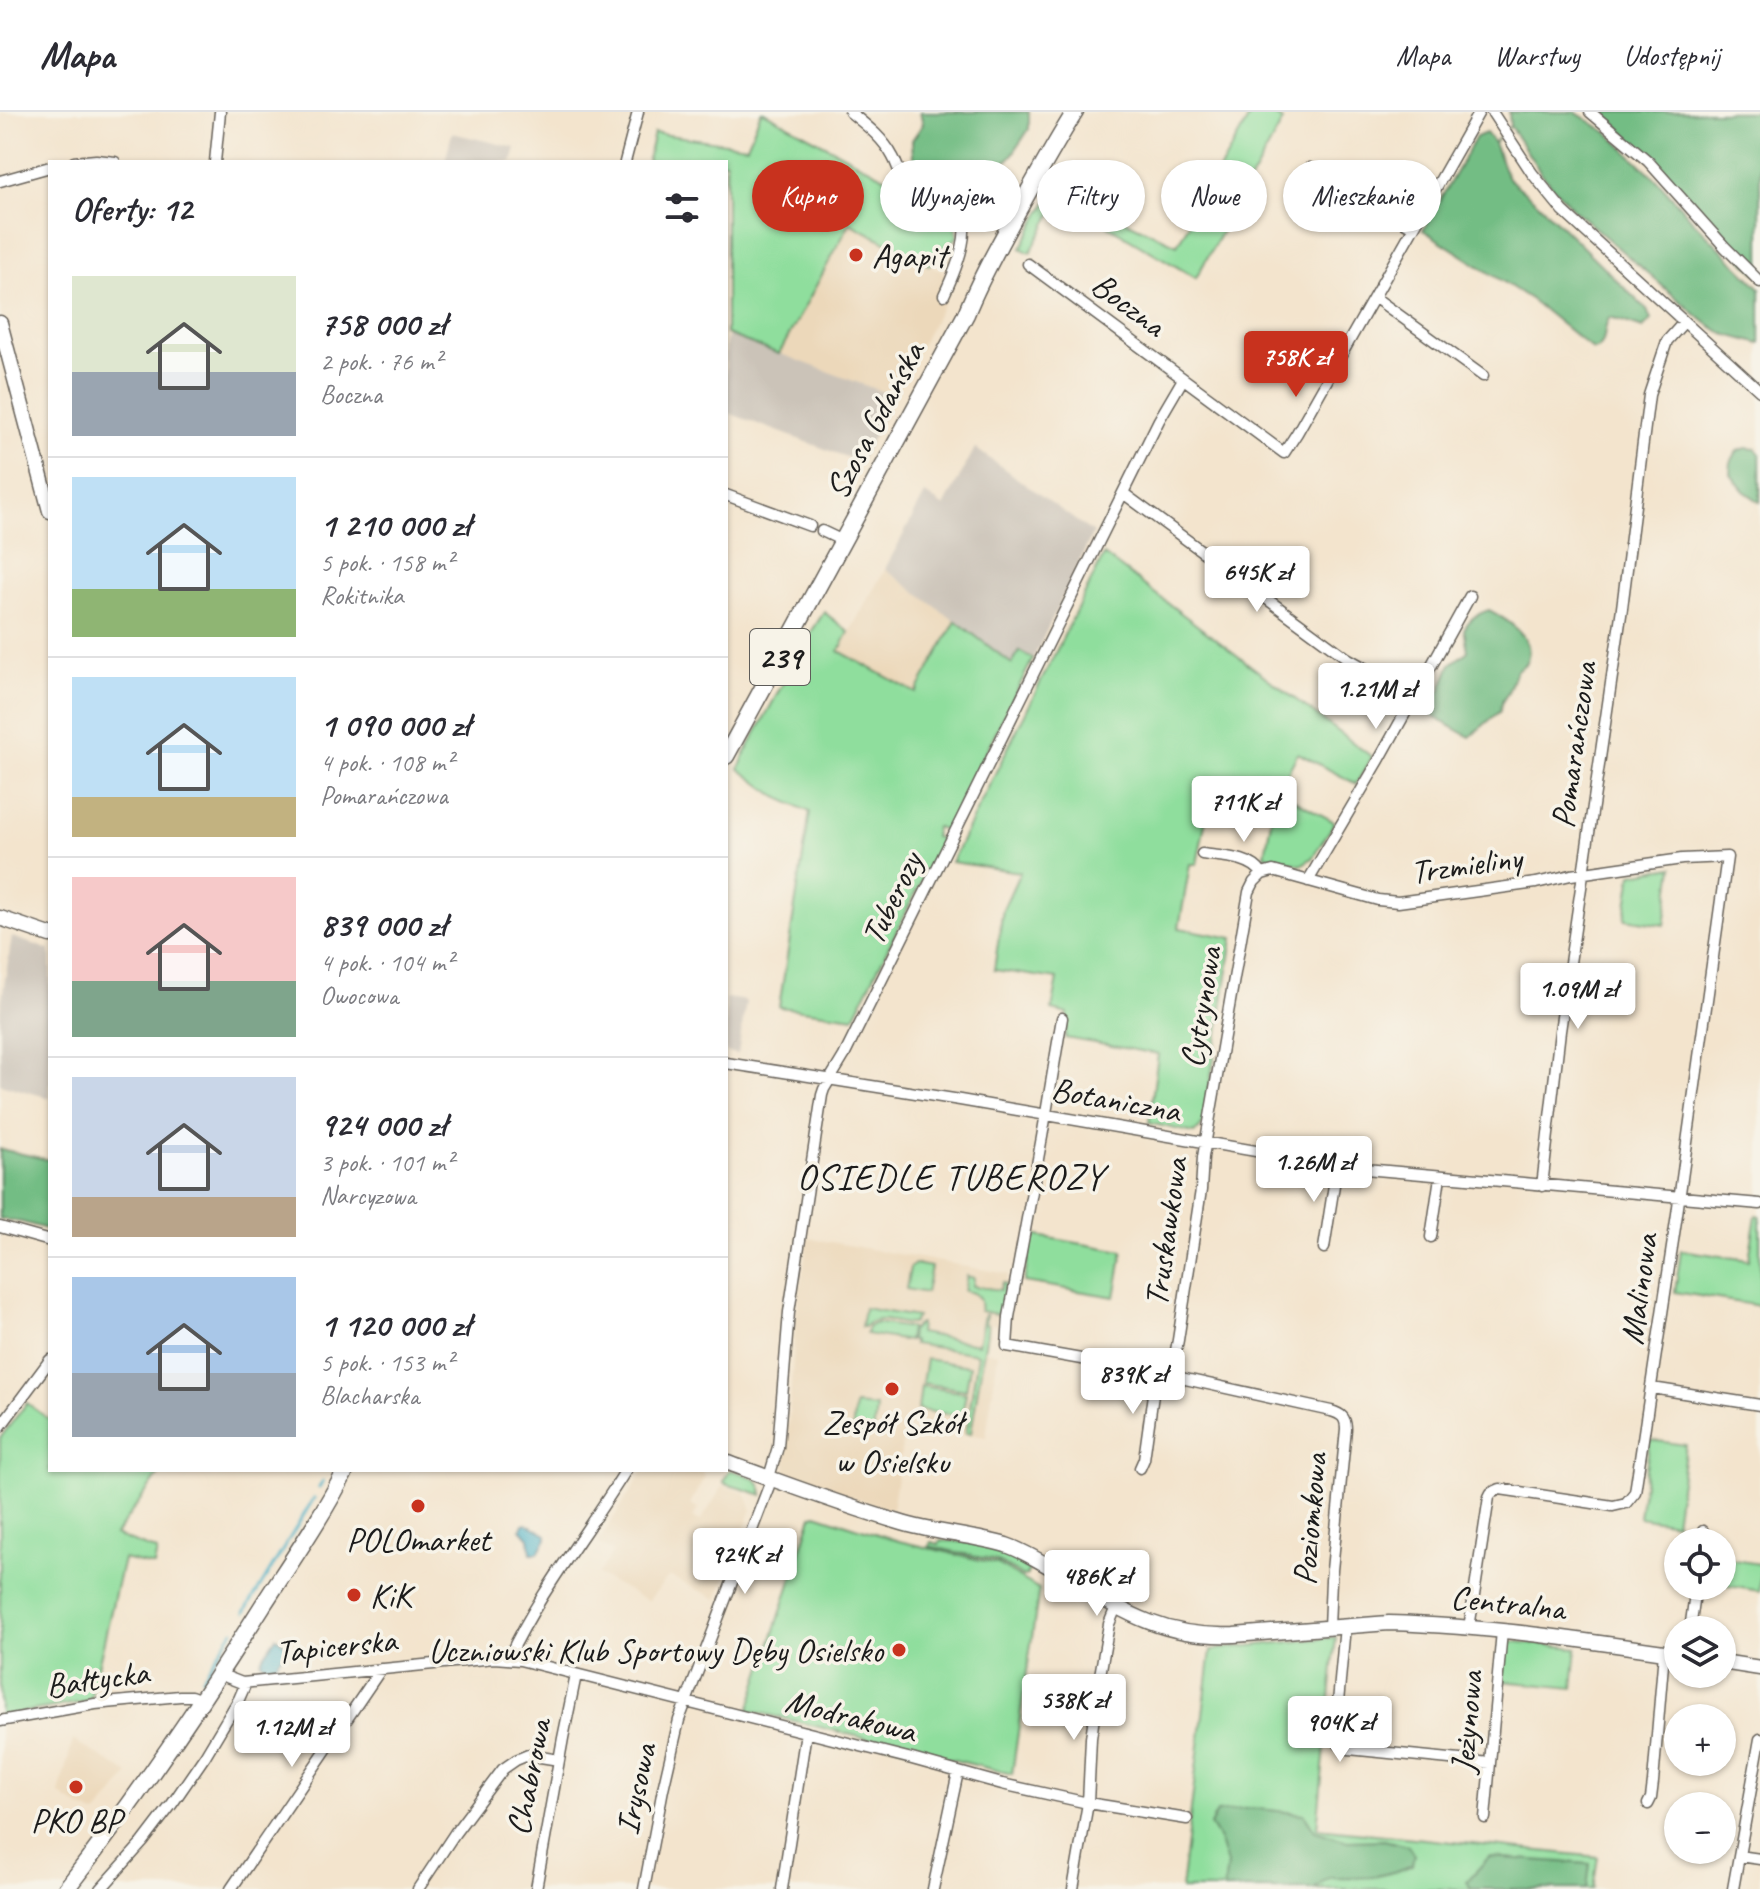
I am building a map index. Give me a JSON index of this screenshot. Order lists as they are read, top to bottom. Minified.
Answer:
{"streets":{"main road":["Szosa Gdańska","239"],"street":["Boczna","Pomarańczowa","Trzmieliny","Tuberozy","Cytrynowa","Botaniczna","Truskawkowa","Malinowa","Poziomkowa","Centralna","Tapicerska","Bałtycka","Modrakowa","Jeżynowa","Chabrowa","Irysowa"]},"crossings":[["Boczna","Tuberozy"],["Pomarańczowa","Trzmieliny"],["Pomarańczowa","Botaniczna"],["Trzmieliny","Cytrynowa"],["Trzmieliny","Malinowa"],["Tuberozy","Botaniczna"],["Tuberozy","Centralna"],["Tuberozy","Irysowa"],["Cytrynowa","Botaniczna"],["Cytrynowa","Truskawkowa"],["Botaniczna","Truskawkowa"],["Botaniczna","Malinowa"],["Truskawkowa","Poziomkowa"],["Malinowa","Centralna"],["Poziomkowa","Centralna"],["Centralna","Jeżynowa"],["Centralna","Irysowa"],["Tapicerska","Modrakowa"],["Modrakowa","Chabrowa"],["Modrakowa","Irysowa"]],"districts":["OSIEDLE TUBEROZY"],"places":["Agapit","Zespół Szkół w Osielsku","POLOmarket","KiK","Uczniowski Klub Sportowy Dęby Osielsko","PKO BP"],"page":{"header":"Mapa","nav":["Mapa","Warstwy","Udostępnij"],"chip":["Kupno","Wynajem","Filtry","Nowe","Mieszkanie"],"heading":"Oferty: 12","list":[{"name":"758 000 zł","note":"2 pok. · 76 m² · Boczna"},{"name":"1 210 000 zł","note":"5 pok. · 158 m² · Rokitnika"},{"name":"1 090 000 zł","note":"4 pok. · 108 m² · Pomarańczowa"},{"name":"839 000 zł","note":"4 pok. · 104 m² · Owocowa"},{"name":"924 000 zł","note":"3 pok. · 101 m² · Narcyzowa"},{"name":"1 120 000 zł","note":"5 pok. · 153 m² · Blacharska"}],"price":["758K zł","645K zł","1.21M zł","711K zł","1.09M zł","1.26M zł","839K zł","924K zł","486K zł","538K zł","904K zł","1.12M zł"],"map_buttons":["+","−"]}}
